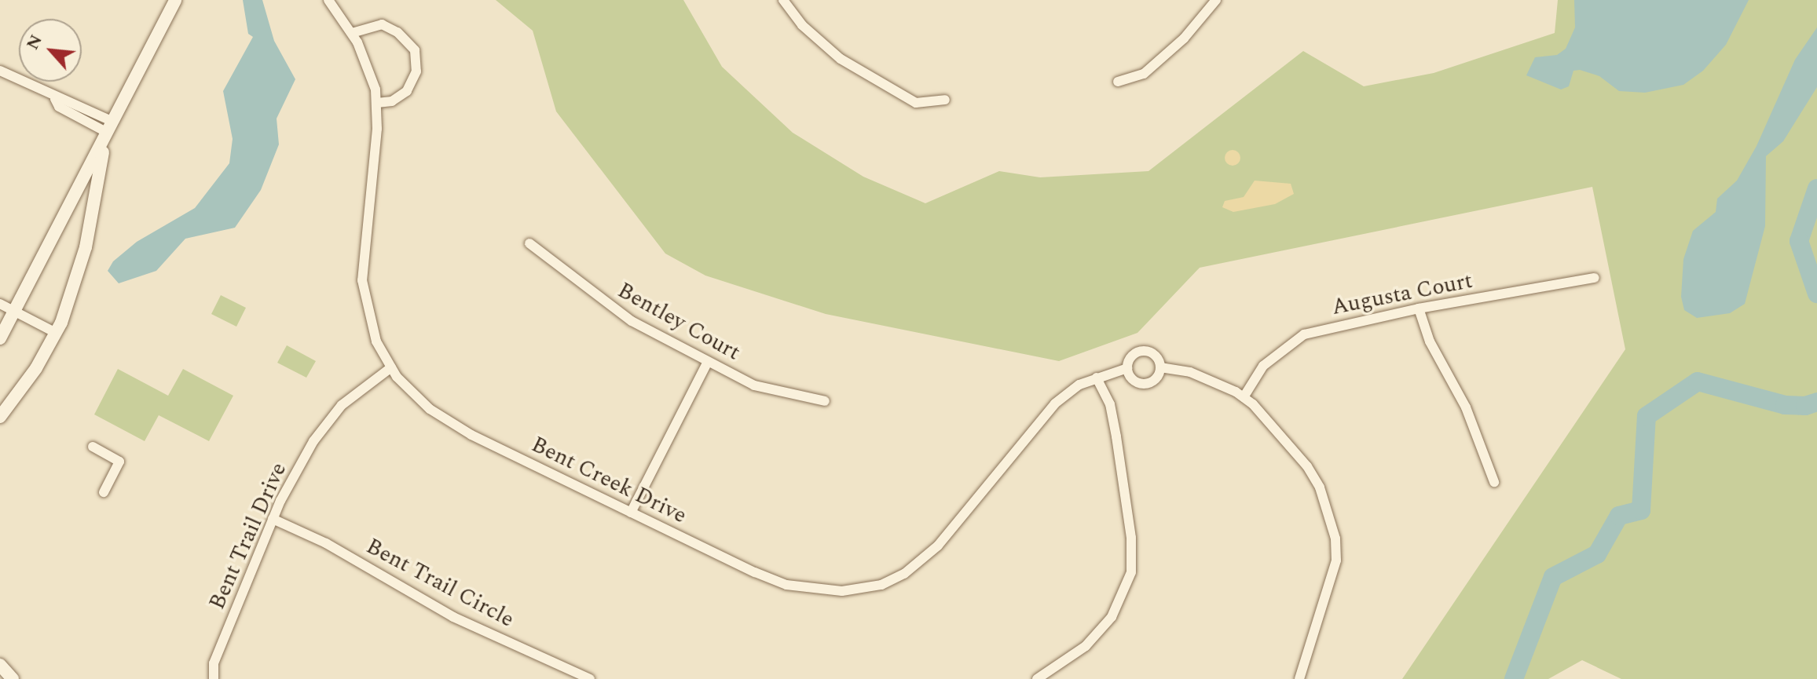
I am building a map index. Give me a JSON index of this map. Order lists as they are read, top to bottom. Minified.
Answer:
{"streets":{"street":["Augusta Court","Bentley Court","Bent Creek Drive","Bent Trail Drive","Bent Trail Circle"]},"crossings":[["Bent Creek Drive","Bent Trail Drive"],["Bent Trail Drive","Bent Trail Circle"]],"north":"top left"}
